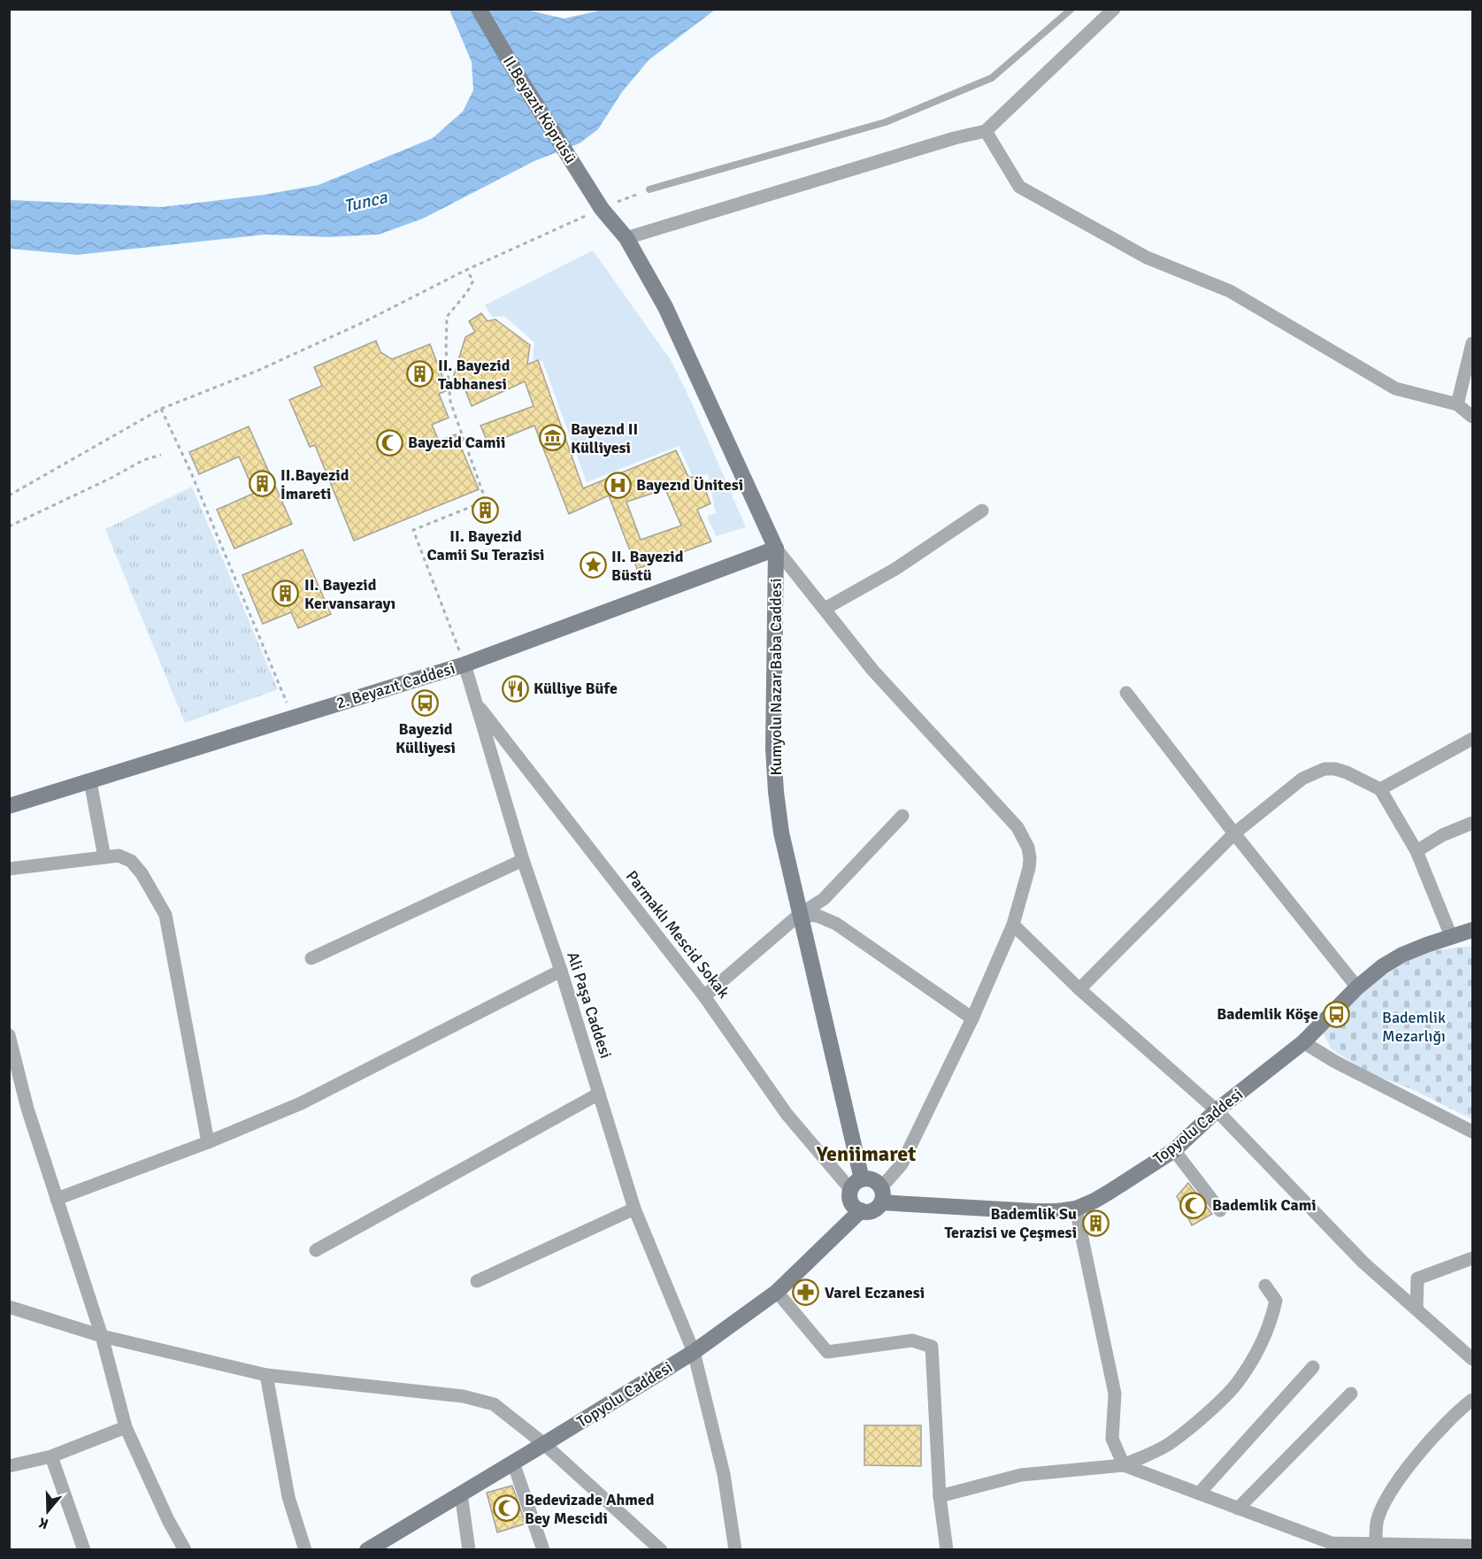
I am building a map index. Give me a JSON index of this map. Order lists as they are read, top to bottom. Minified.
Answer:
{"streets":{"street":["II.Beyazıt Köprüsü","Kumyolu Nazar Baba Caddesi","2. Beyazıt Caddesi","Parmaklı Mescid Sokak","Ali Paşa Caddesi","Topyolu Caddesi"]},"crossings":[["II.Beyazıt Köprüsü","Kumyolu Nazar Baba Caddesi"],["Kumyolu Nazar Baba Caddesi","2. Beyazıt Caddesi"],["Kumyolu Nazar Baba Caddesi","Parmaklı Mescid Sokak"],["Kumyolu Nazar Baba Caddesi","Topyolu Caddesi"],["2. Beyazıt Caddesi","Ali Paşa Caddesi"],["Parmaklı Mescid Sokak","Ali Paşa Caddesi"],["Parmaklı Mescid Sokak","Topyolu Caddesi"],["Ali Paşa Caddesi","Topyolu Caddesi"]],"districts":["Yeniimaret"],"water":["Tunca"],"parks":["Bademlik Mezarlığı"],"places":{"building":["II. Bayezid Tabhanesi","II.Bayezid İmareti","II. Bayezid Camii Su Terazisi","II. Bayezid Kervansarayı","Bademlik Su Terazisi ve Çeşmesi"],"museum":["Bayezıd II Külliyesi"],"mosque":["Bayezid Camii","Bademlik Cami","Bedevizade Ahmed Bey Mescidi"],"hospital":["Bayezıd Ünitesi"],"place":["II. Bayezid Büstü"],"restaurant":["Külliye Büfe"],"bus stop":["Bayezid Külliyesi","Bademlik Köşe"],"pharmacy":["Varel Eczanesi"]},"north":"bottom"}
